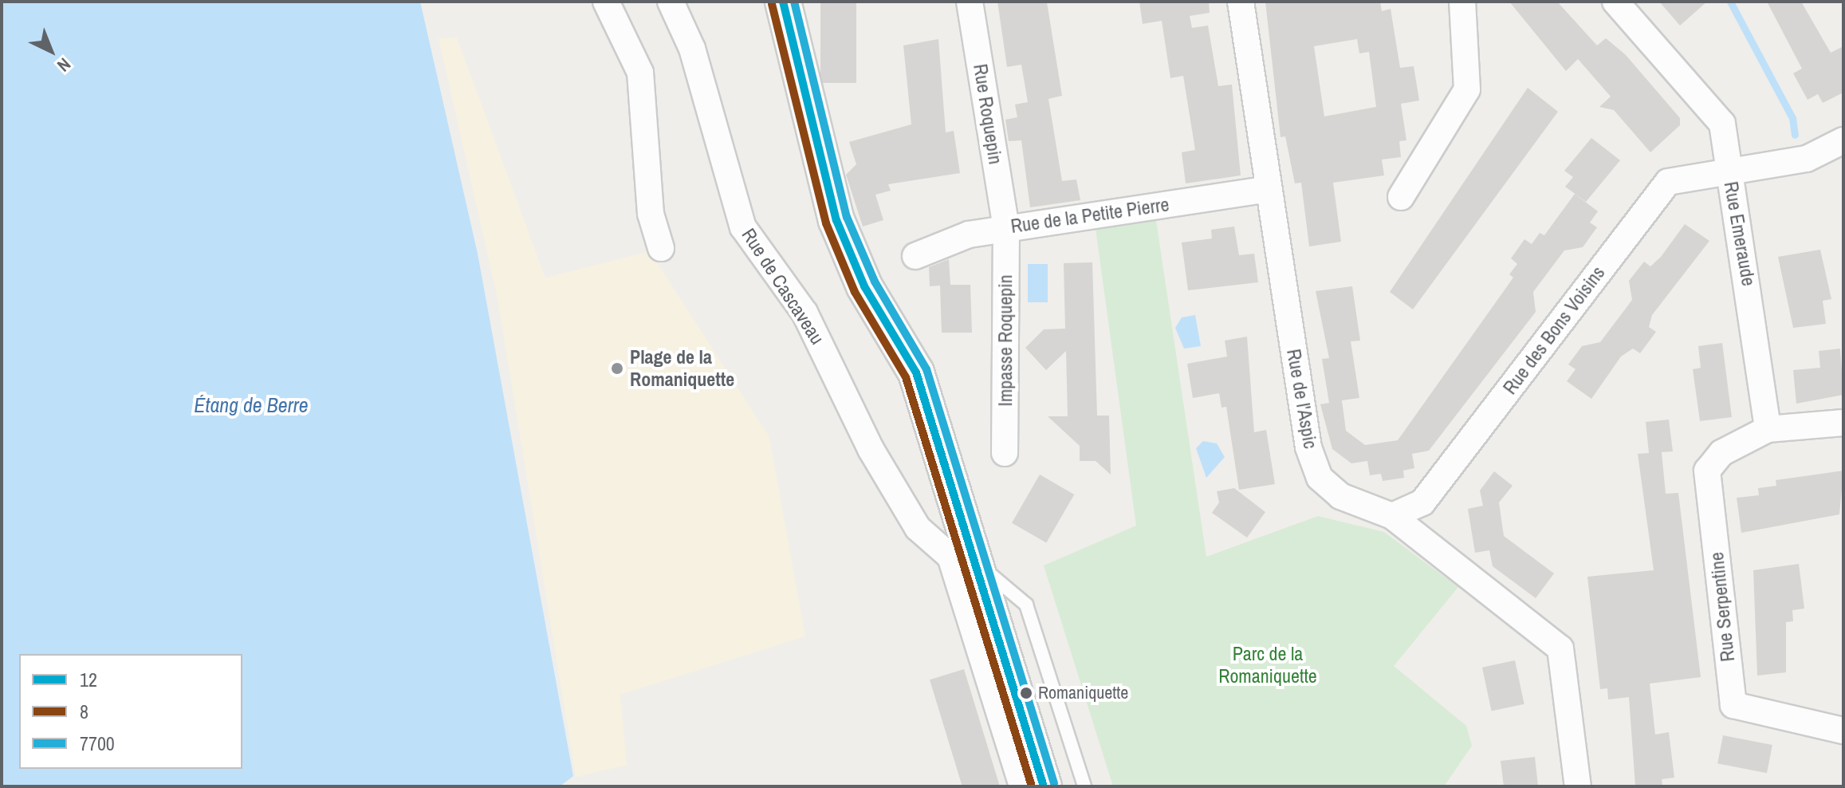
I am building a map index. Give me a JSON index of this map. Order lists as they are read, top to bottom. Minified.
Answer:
{"streets":{"street":["Rue Roquepin","Rue de la Petite Pierre","Rue Emeraude","Rue de Cascaveau","Rue des Bons Voisins","Impasse Roquepin","Rue de l'Aspic","Rue Serpentine"]},"crossings":[["Rue Roquepin","Rue de la Petite Pierre"],["Rue Roquepin","Impasse Roquepin"],["Rue de la Petite Pierre","Impasse Roquepin"],["Rue de la Petite Pierre","Rue de l'Aspic"],["Rue Emeraude","Rue des Bons Voisins"],["Rue Emeraude","Rue Serpentine"],["Rue des Bons Voisins","Rue de l'Aspic"]],"water":["Étang de Berre"],"parks":["Parc de la Romaniquette"],"places":["Plage de la Romaniquette","Romaniquette"],"lines":["transit line 12","transit line 7700","transit line 8"],"legend":["12","8","7700"],"north":"bottom right"}
